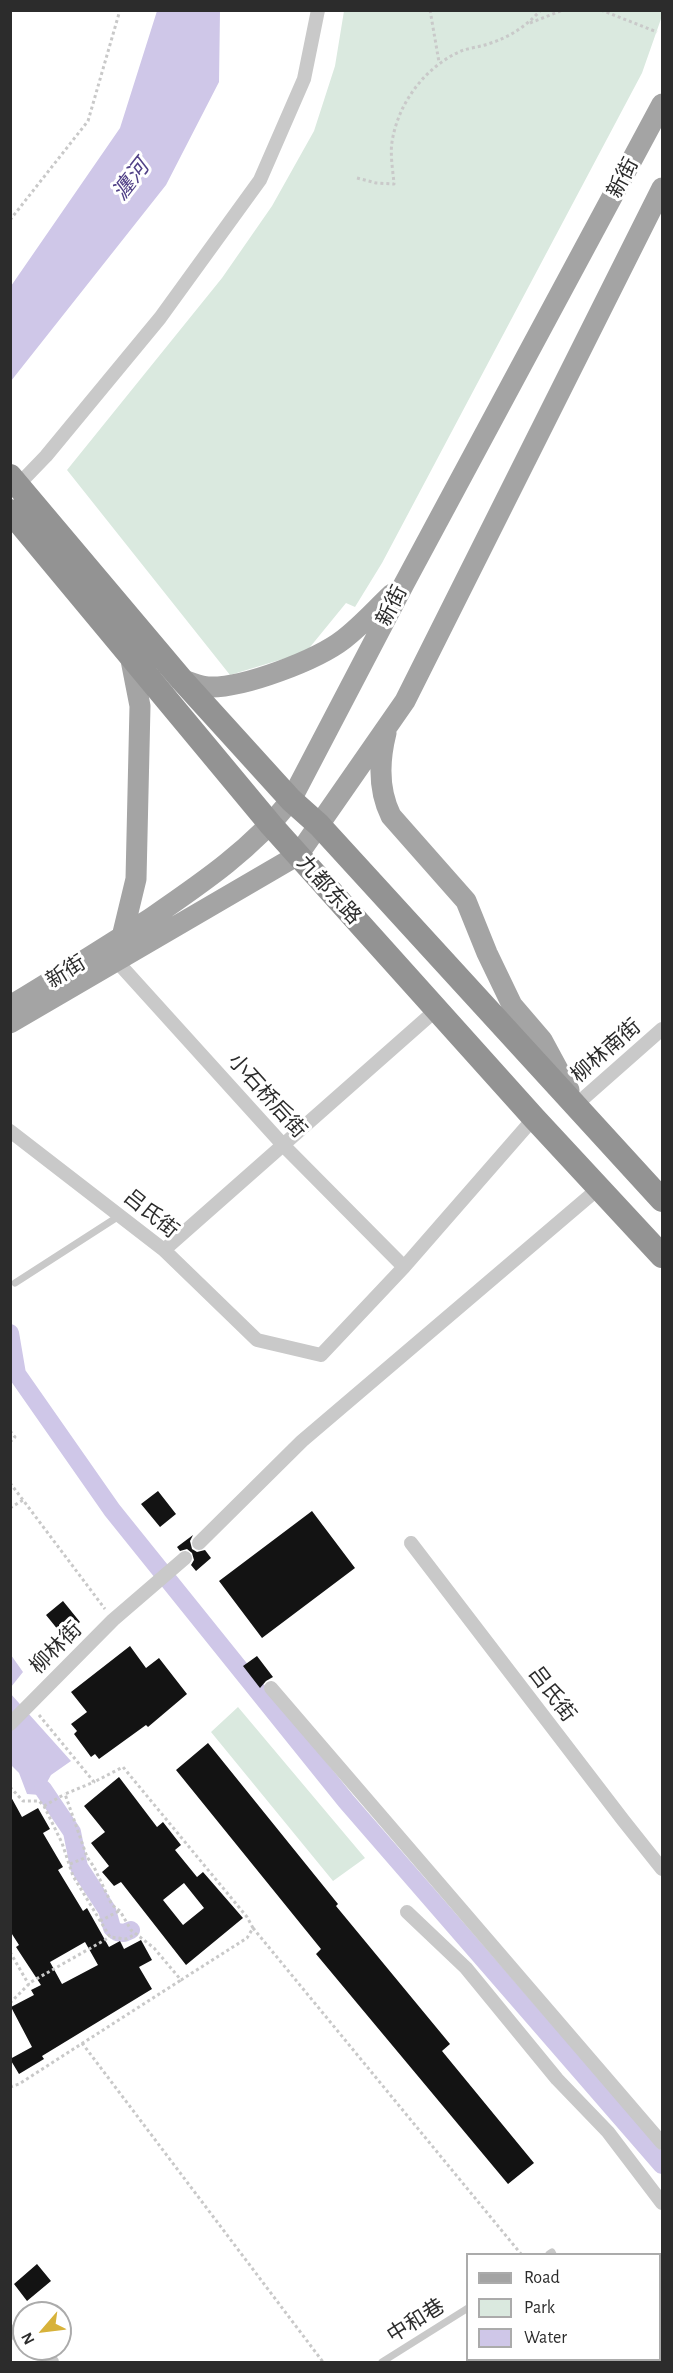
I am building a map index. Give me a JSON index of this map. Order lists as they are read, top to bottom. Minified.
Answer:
{"streets":{"highway":["九都东路"],"main road":["新街"],"street":["柳林南街","小石桥后街","吕氏街","柳林街"],"lane":["中和巷"]},"crossings":[["新街","九都东路"],["新街","小石桥后街"],["九都东路","柳林南街"],["小石桥后街","吕氏街"]],"water":["瀍河"],"legend":["Road","Park","Water"],"north":"bottom left"}
